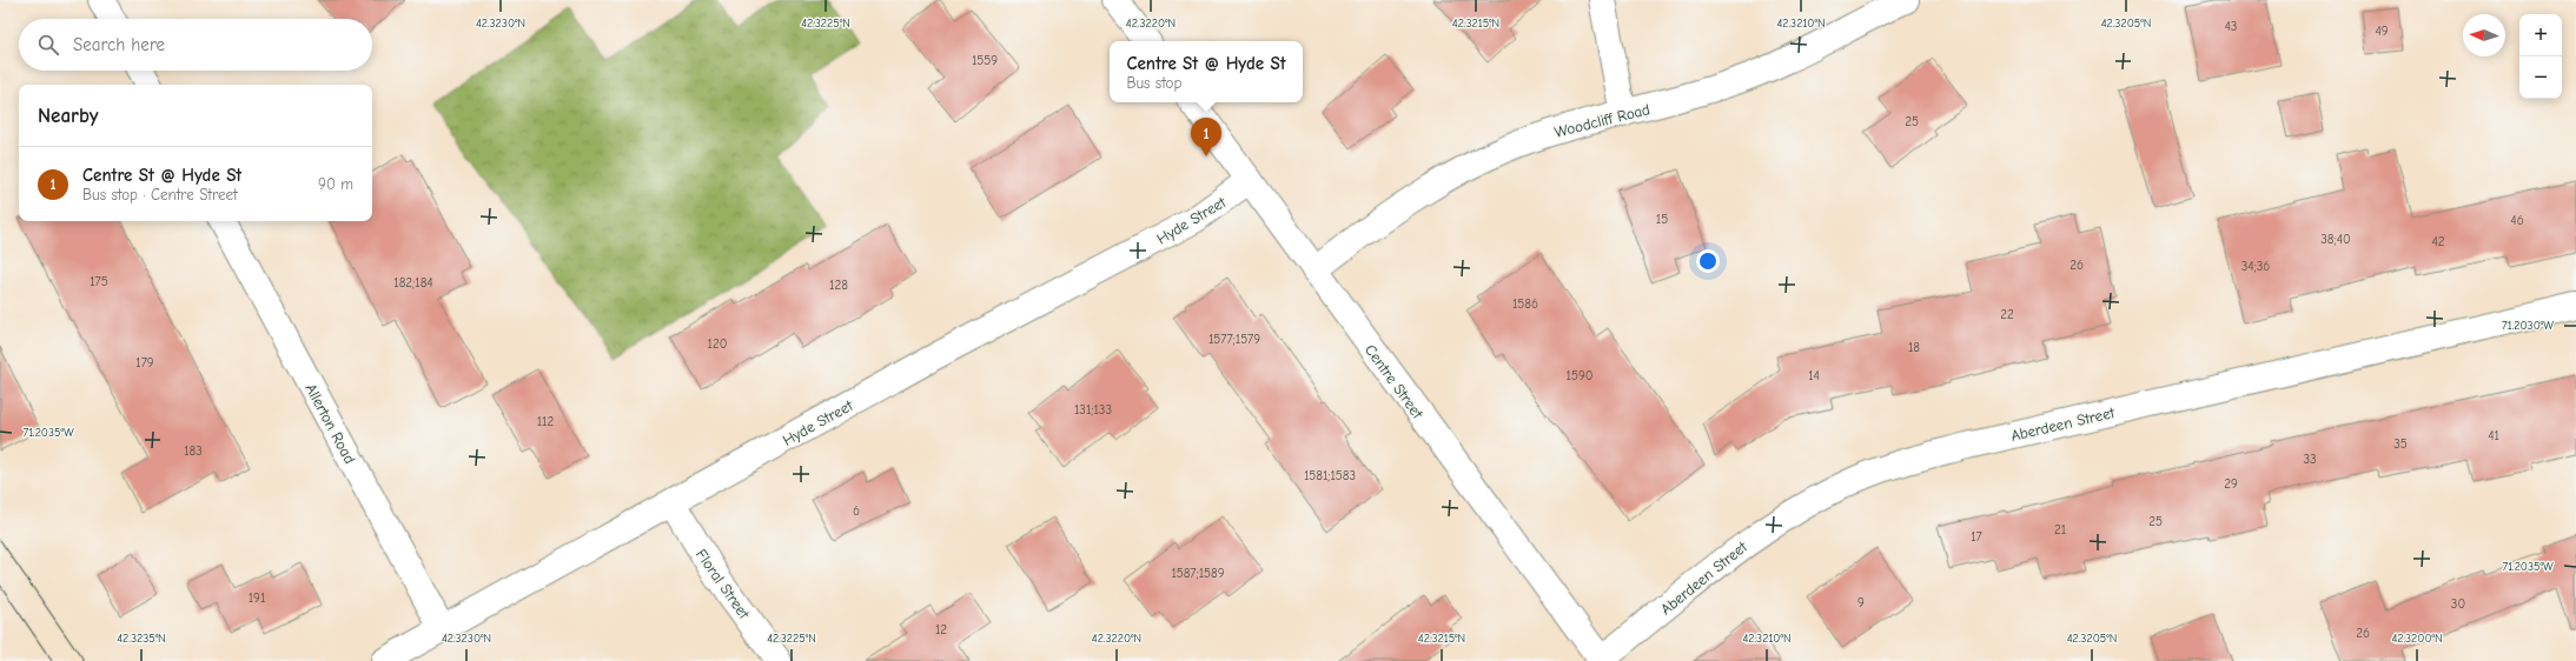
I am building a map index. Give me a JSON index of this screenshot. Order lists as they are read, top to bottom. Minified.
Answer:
{"streets":{"street":["Woodcliff Road","Hyde Street","Centre Street","Allerton Road","Aberdeen Street","Floral Street"]},"crossings":[["Woodcliff Road","Centre Street"],["Hyde Street","Centre Street"],["Hyde Street","Allerton Road"],["Hyde Street","Floral Street"],["Centre Street","Aberdeen Street"]],"house_numbers":["43","49","1559","25","15","46","38;40","42","26","34;36","175","182;184","128","1586","22","1577;1579","120","18","179","1590","14","131;133","112","41","35","183","33","1581;1583","29","6","25","21","17","1587;1589","191","9","30","12","26"],"north":"left","page":{"map_buttons":["+","−"],"search":"Search here","popup":["Centre St @ Hyde St","Bus stop"],"heading":"Nearby","pins":"1","list":[{"mark":"1","name":"Centre St @ Hyde St","note":"Bus stop · Centre Street","value":"90 m"}]},"coordinates":["42.3230°N","42.3225°N","42.3220°N","42.3215°N","42.3210°N","42.3205°N","71.2030°W","71.2035°W","42.3235°N","42.3200°N"]}
